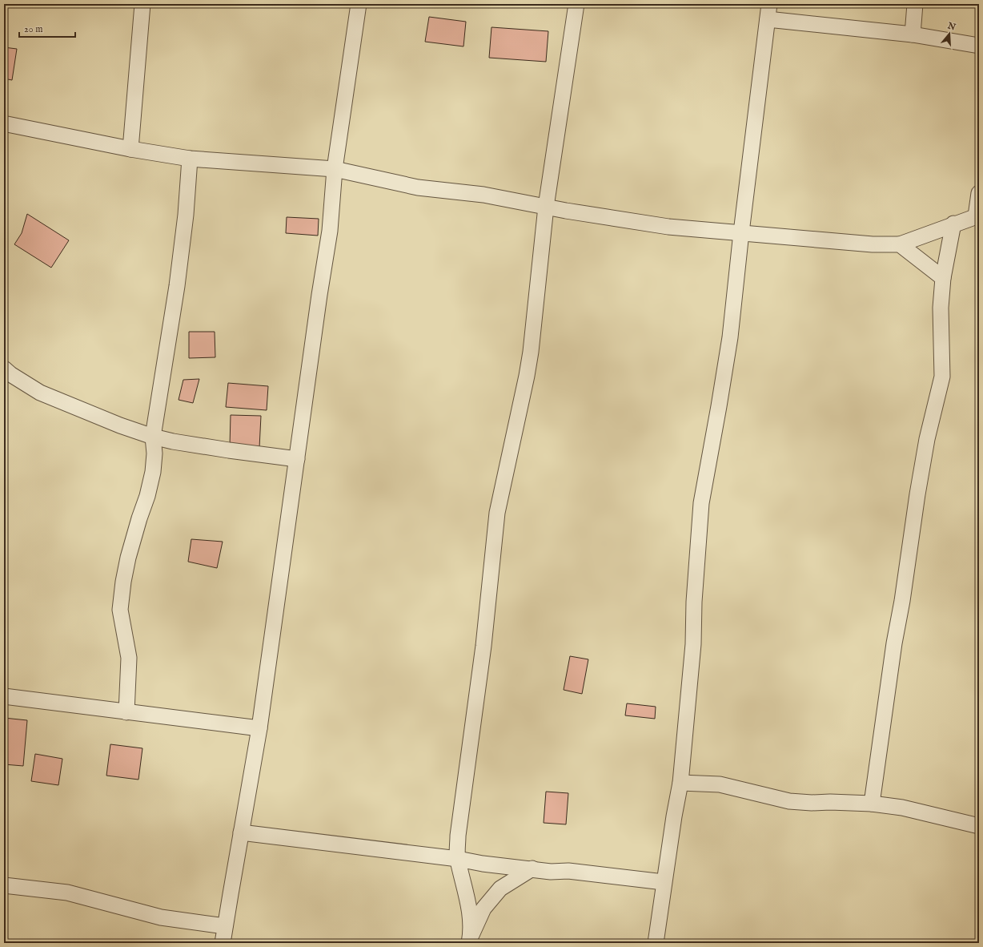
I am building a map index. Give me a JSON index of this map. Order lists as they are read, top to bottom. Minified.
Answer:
{"scale_bar":"20 m","north":"top"}
